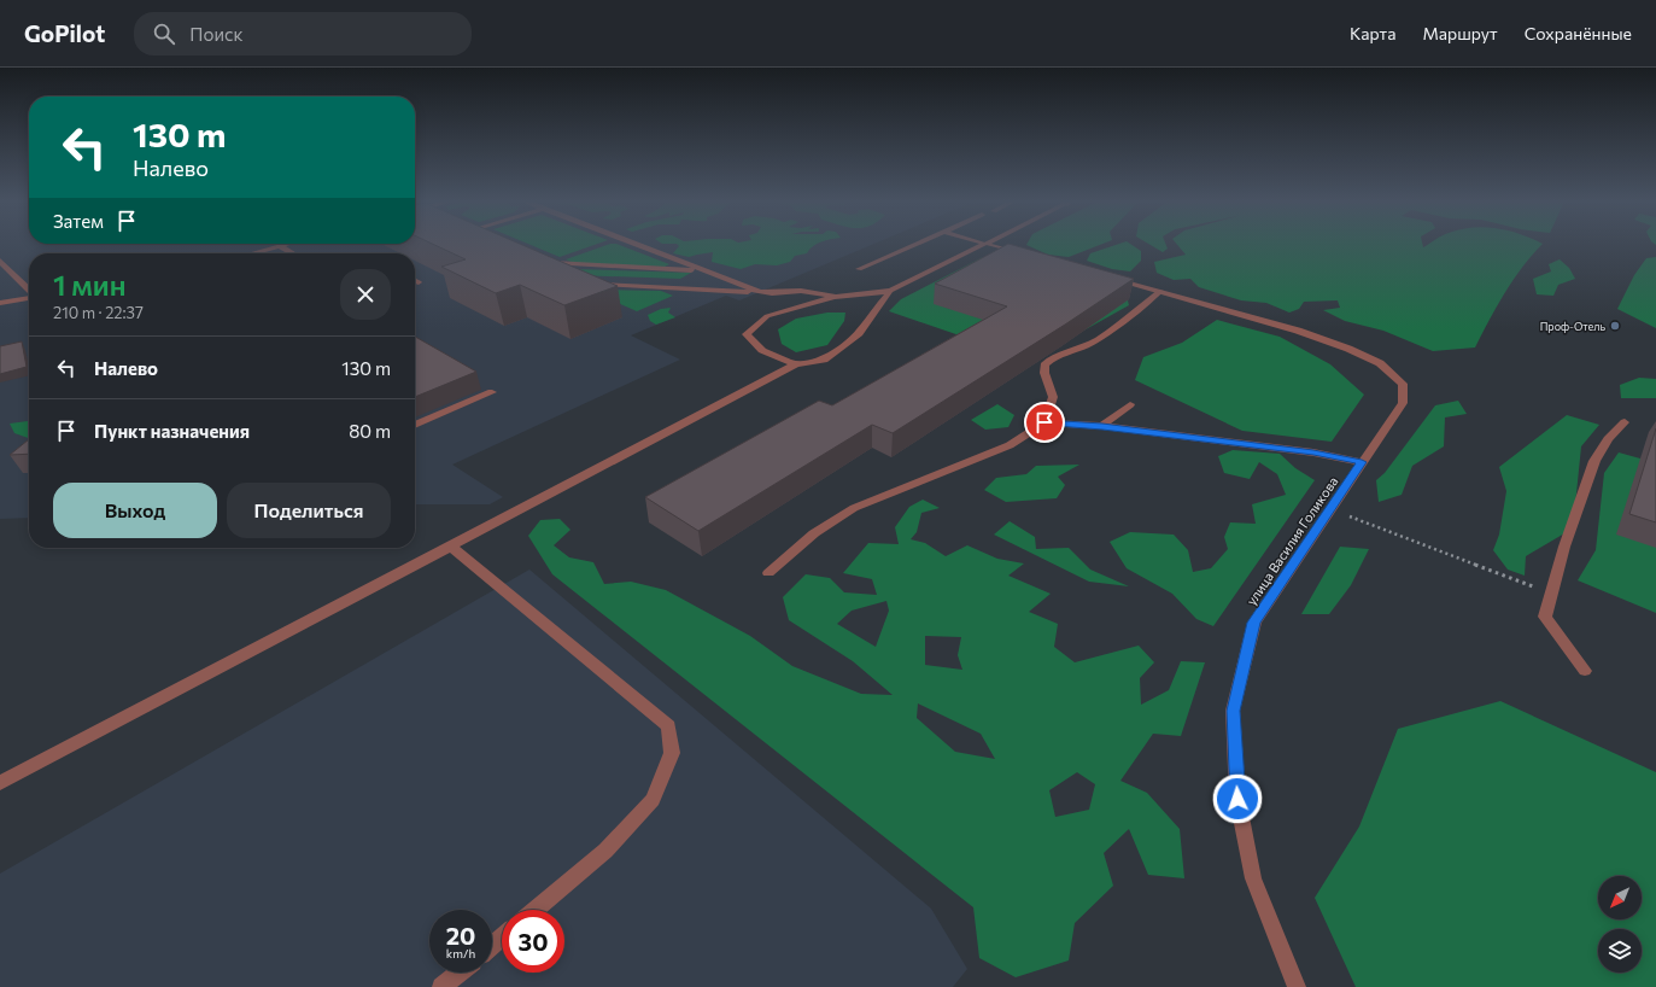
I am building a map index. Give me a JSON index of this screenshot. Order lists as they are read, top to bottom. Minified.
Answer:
{"streets":{"street":["улица Василия Голикова"]},"places":["Проф-Отель"],"north":"bottom left","page":{"header":"GoPilot","search":"Поиск","nav":["Карта","Маршрут","Сохранённые"],"turn":["130 m","Налево"],"then":"Затем","heading":["1 мин","210 m · 22:37"],"list":[{"name":"Налево","value":"130 m"},{"name":"Пункт назначения","value":"80 m"}],"buttons":["Выход","Поделиться"],"speed":"20 km/h","limit":"30"}}
